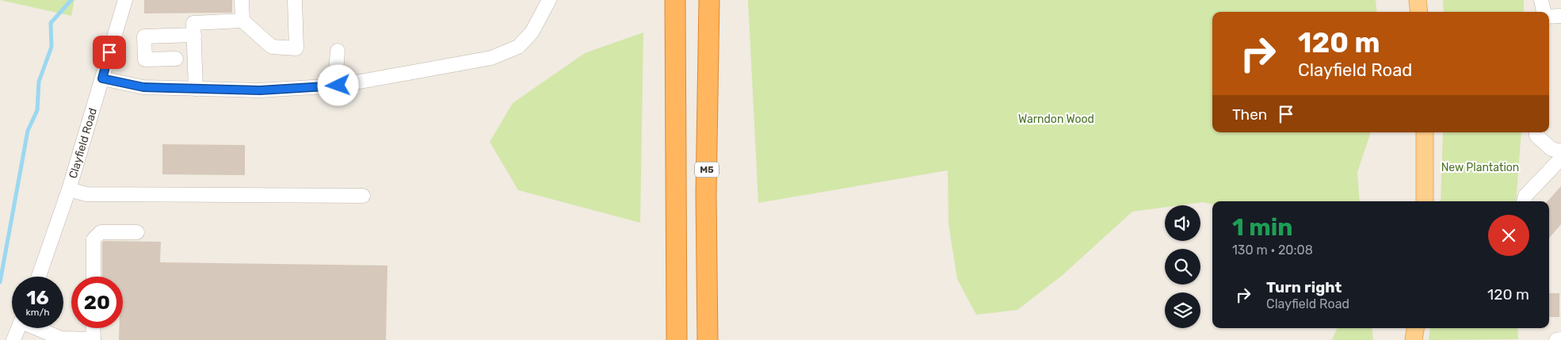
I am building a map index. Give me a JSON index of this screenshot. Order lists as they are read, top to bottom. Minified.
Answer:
{"streets":{"highway":["M5"],"street":["Clayfield Road"]},"parks":["Warndon Wood","New Plantation"],"page":{"turn":["120 m","Clayfield Road"],"then":"Then","heading":["1 min","130 m · 20:08"],"list":[{"name":"Turn right","note":"Clayfield Road","value":"120 m"}],"speed":"16 km/h","limit":"20"}}
